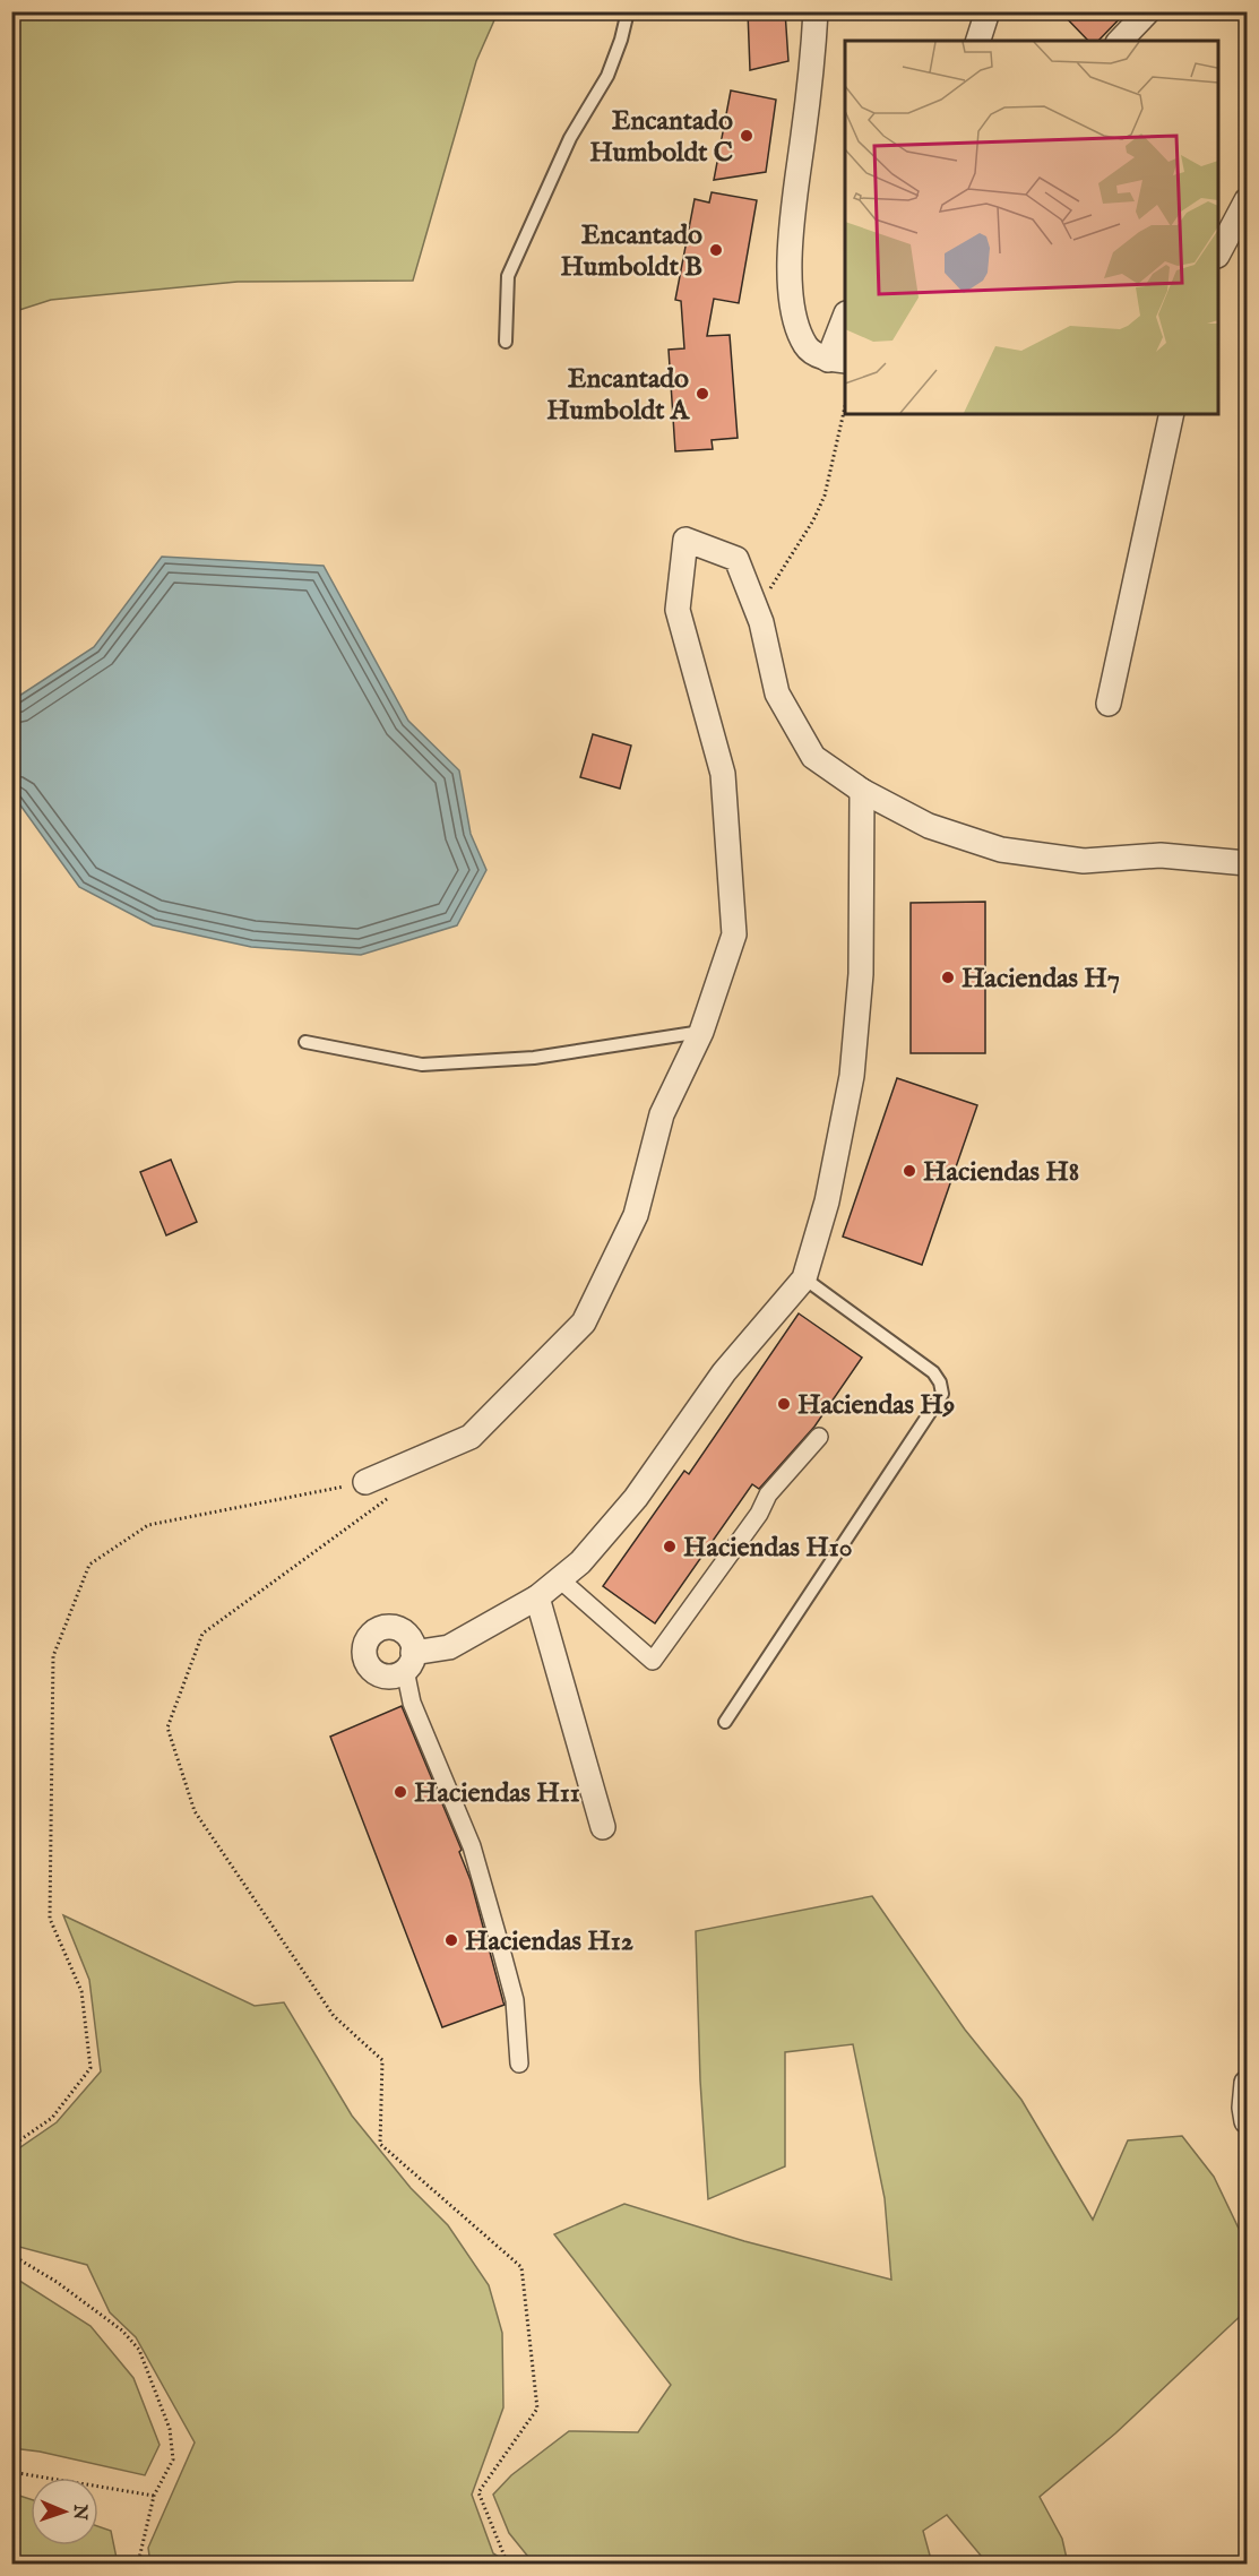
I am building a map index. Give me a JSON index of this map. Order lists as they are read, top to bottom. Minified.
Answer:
{"places":["Encantado Humboldt C","Encantado Humboldt B","Encantado Humboldt A","Haciendas H7","Haciendas H8","Haciendas H9","Haciendas H10","Haciendas H11","Haciendas H12"],"north":"right"}
